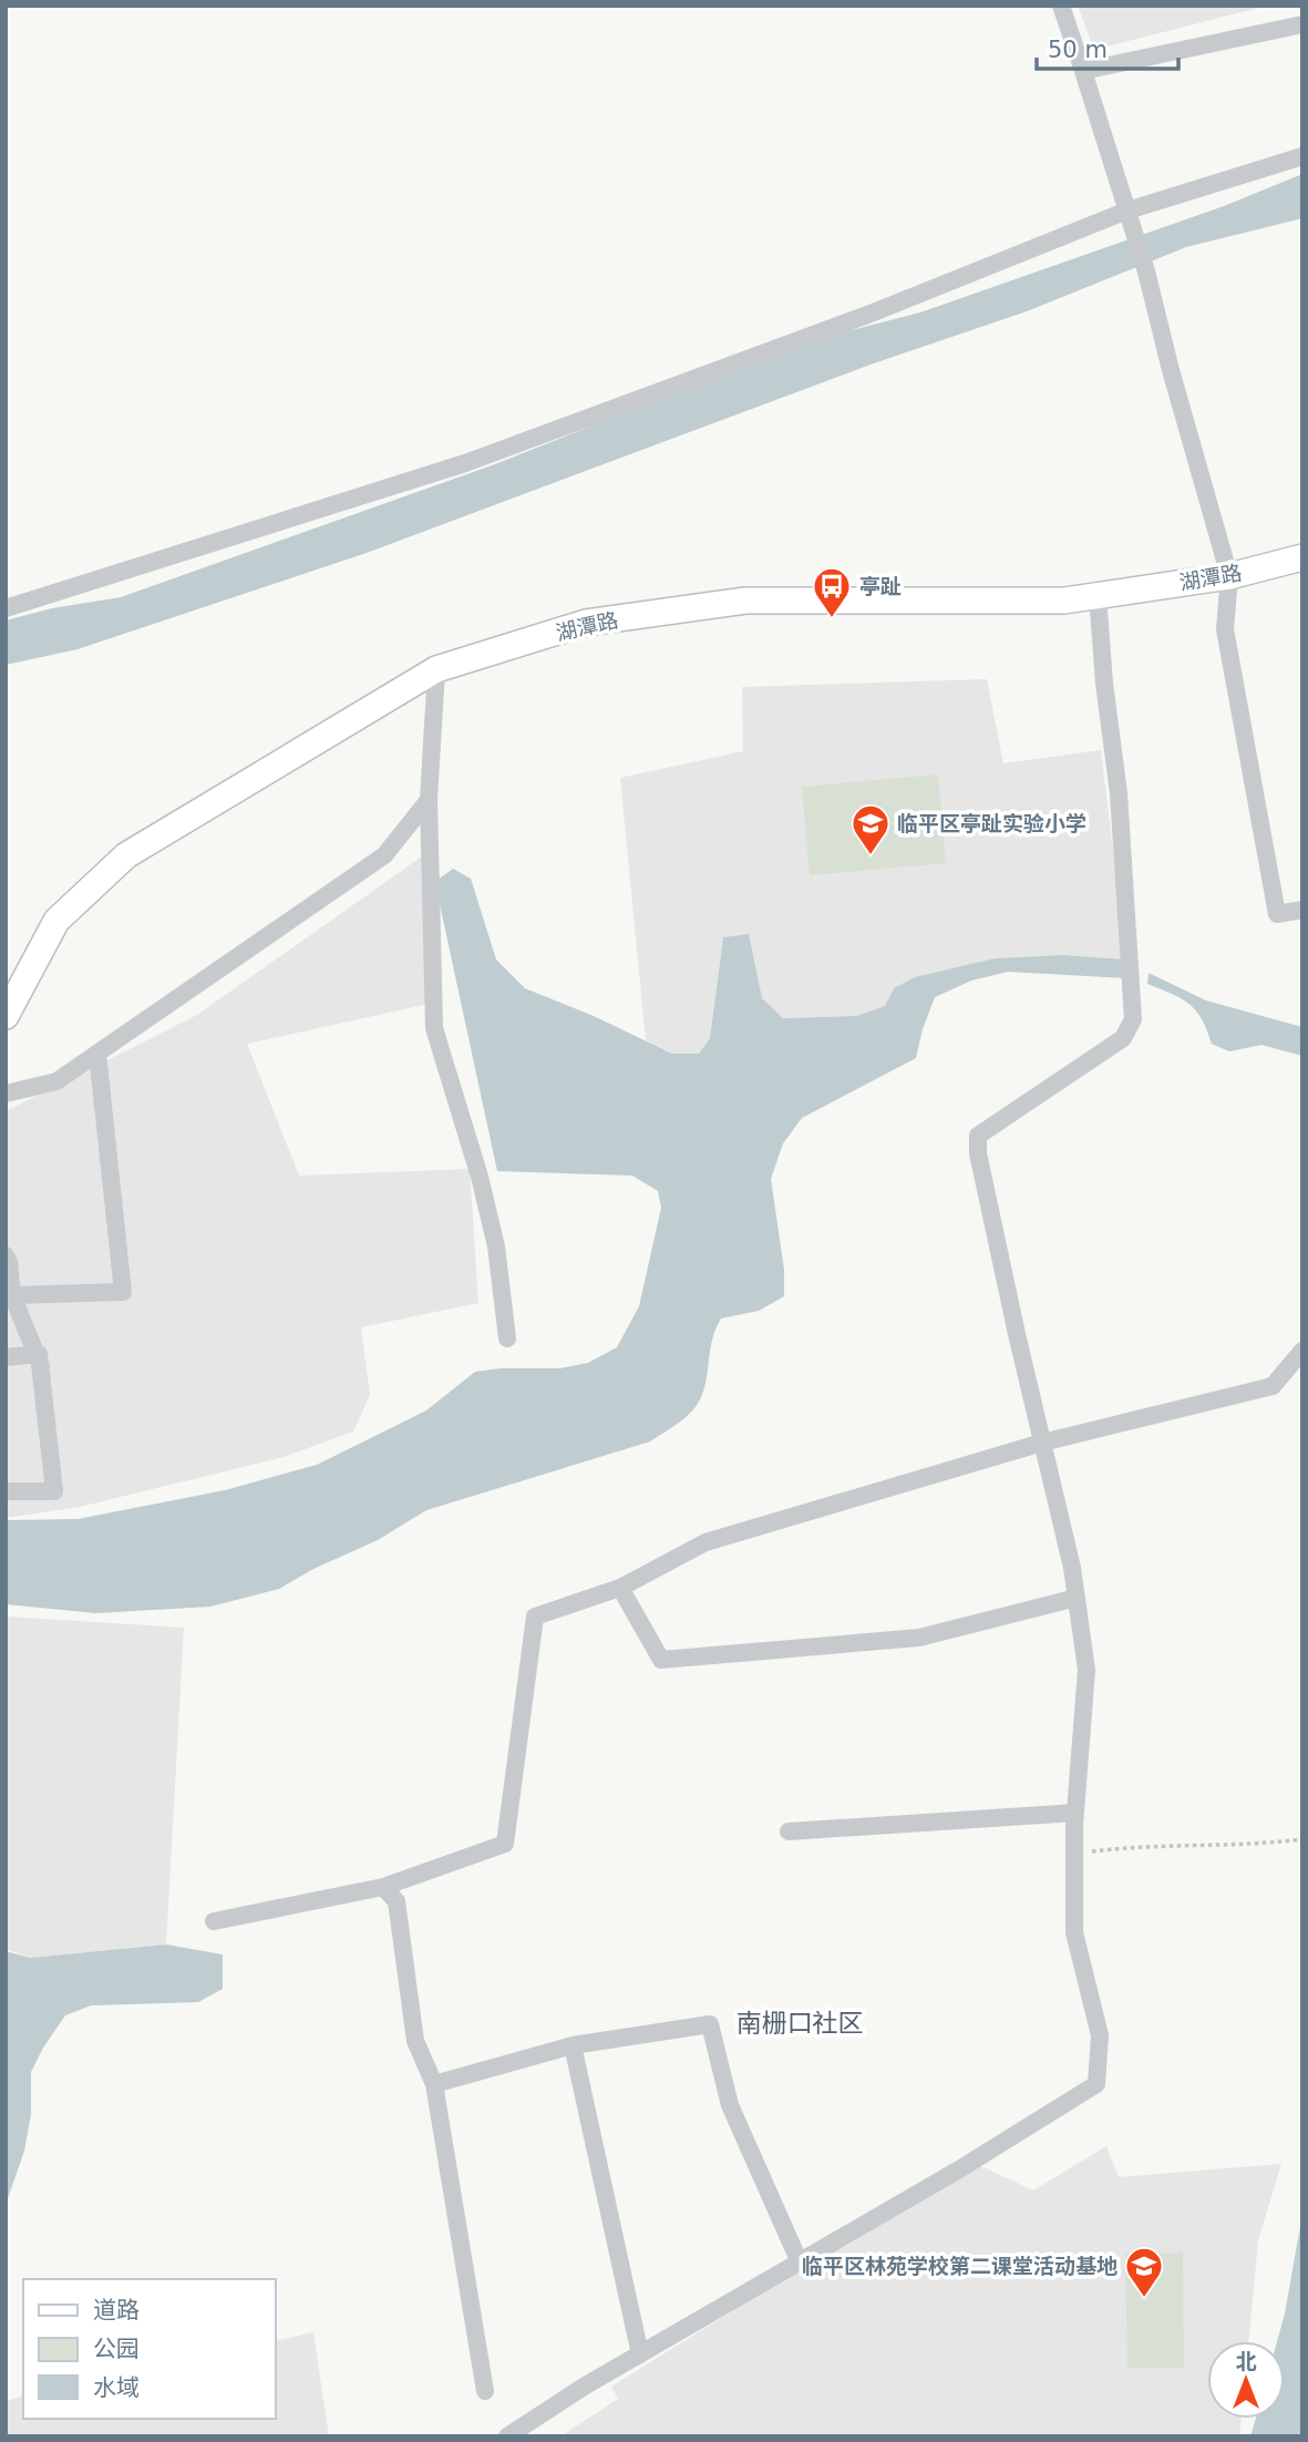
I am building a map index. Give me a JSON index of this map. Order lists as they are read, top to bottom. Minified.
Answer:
{"streets":{"street":["湖潭路"]},"districts":["南栅口社区"],"places":{"bus stop":["亭趾"],"school or university":["临平区亭趾实验小学","临平区林苑学校第二课堂活动基地"]},"legend":["道路","公园","水域"],"scale_bar":"50 m","north":"top"}
